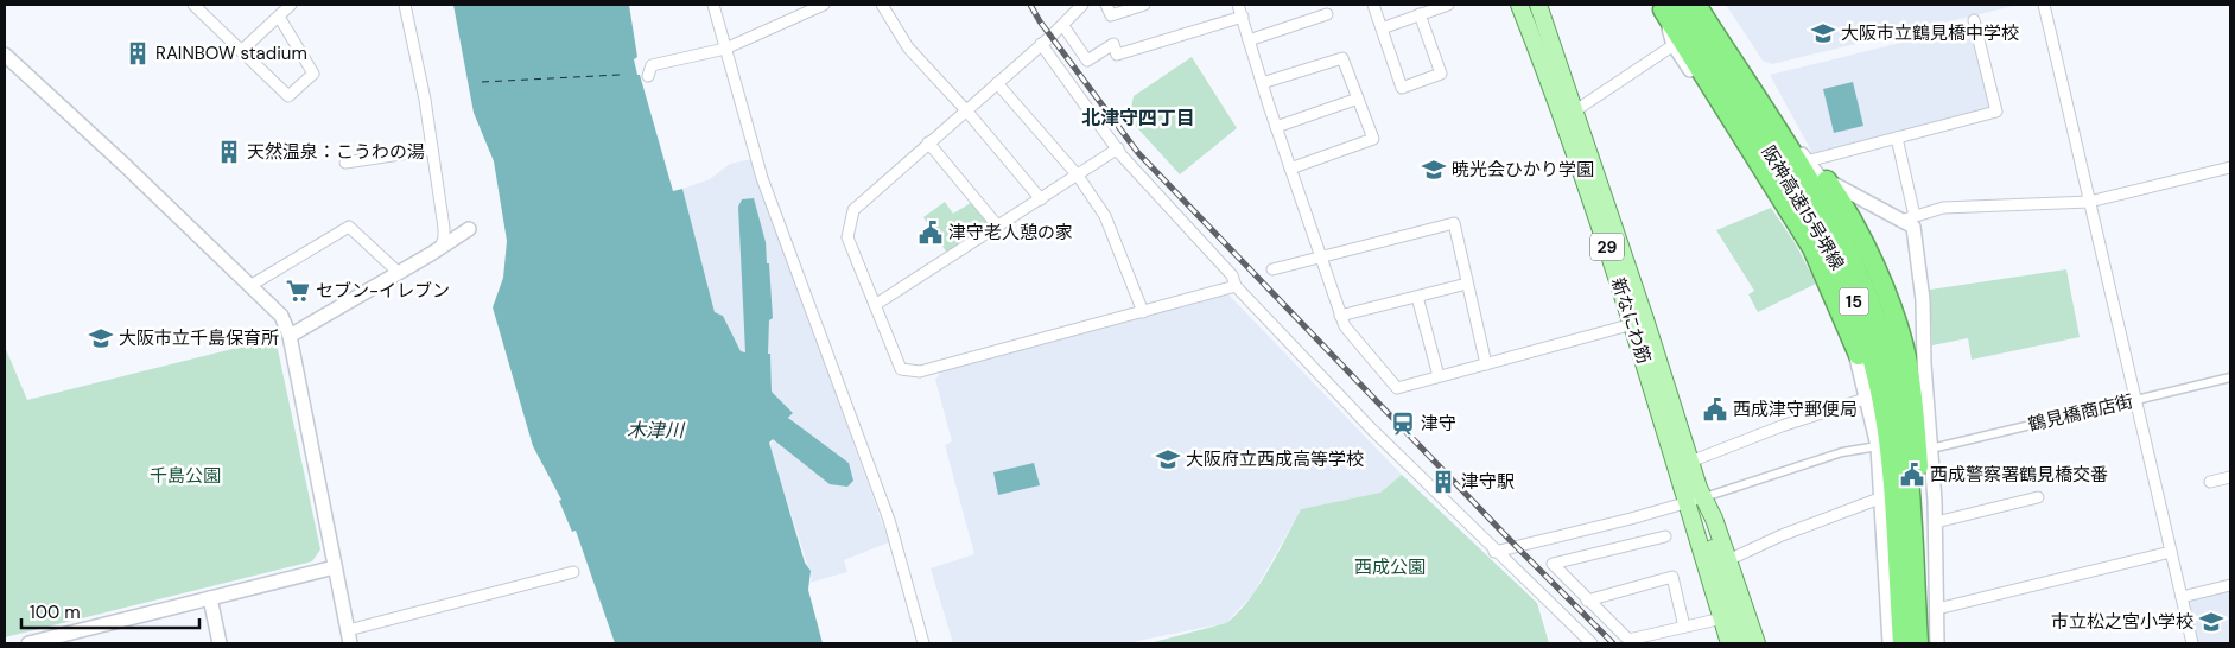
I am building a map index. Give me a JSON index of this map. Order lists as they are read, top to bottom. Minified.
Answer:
{"streets":{"highway":["阪神高速15号堺線","15"],"main road":["29","新なにわ筋"],"street":["鶴見橋商店街"]},"crossings":[["阪神高速15号堺線","15"]],"districts":["北津守四丁目"],"water":["木津川"],"parks":["千島公園","西成公園"],"places":{"school or university":["大阪市立鶴見橋中学校","暁光会ひかり学園","大阪市立千島保育所","大阪府立西成高等学校","市立松之宮小学校"],"building":["RAINBOW stadium","天然温泉：こうわの湯","津守駅"],"public building":["津守老人憩の家","西成津守郵便局","西成警察署鶴見橋交番"],"supermarket":["セブン-イレブン"],"station":["津守"]},"scale_bar":"100 m"}
